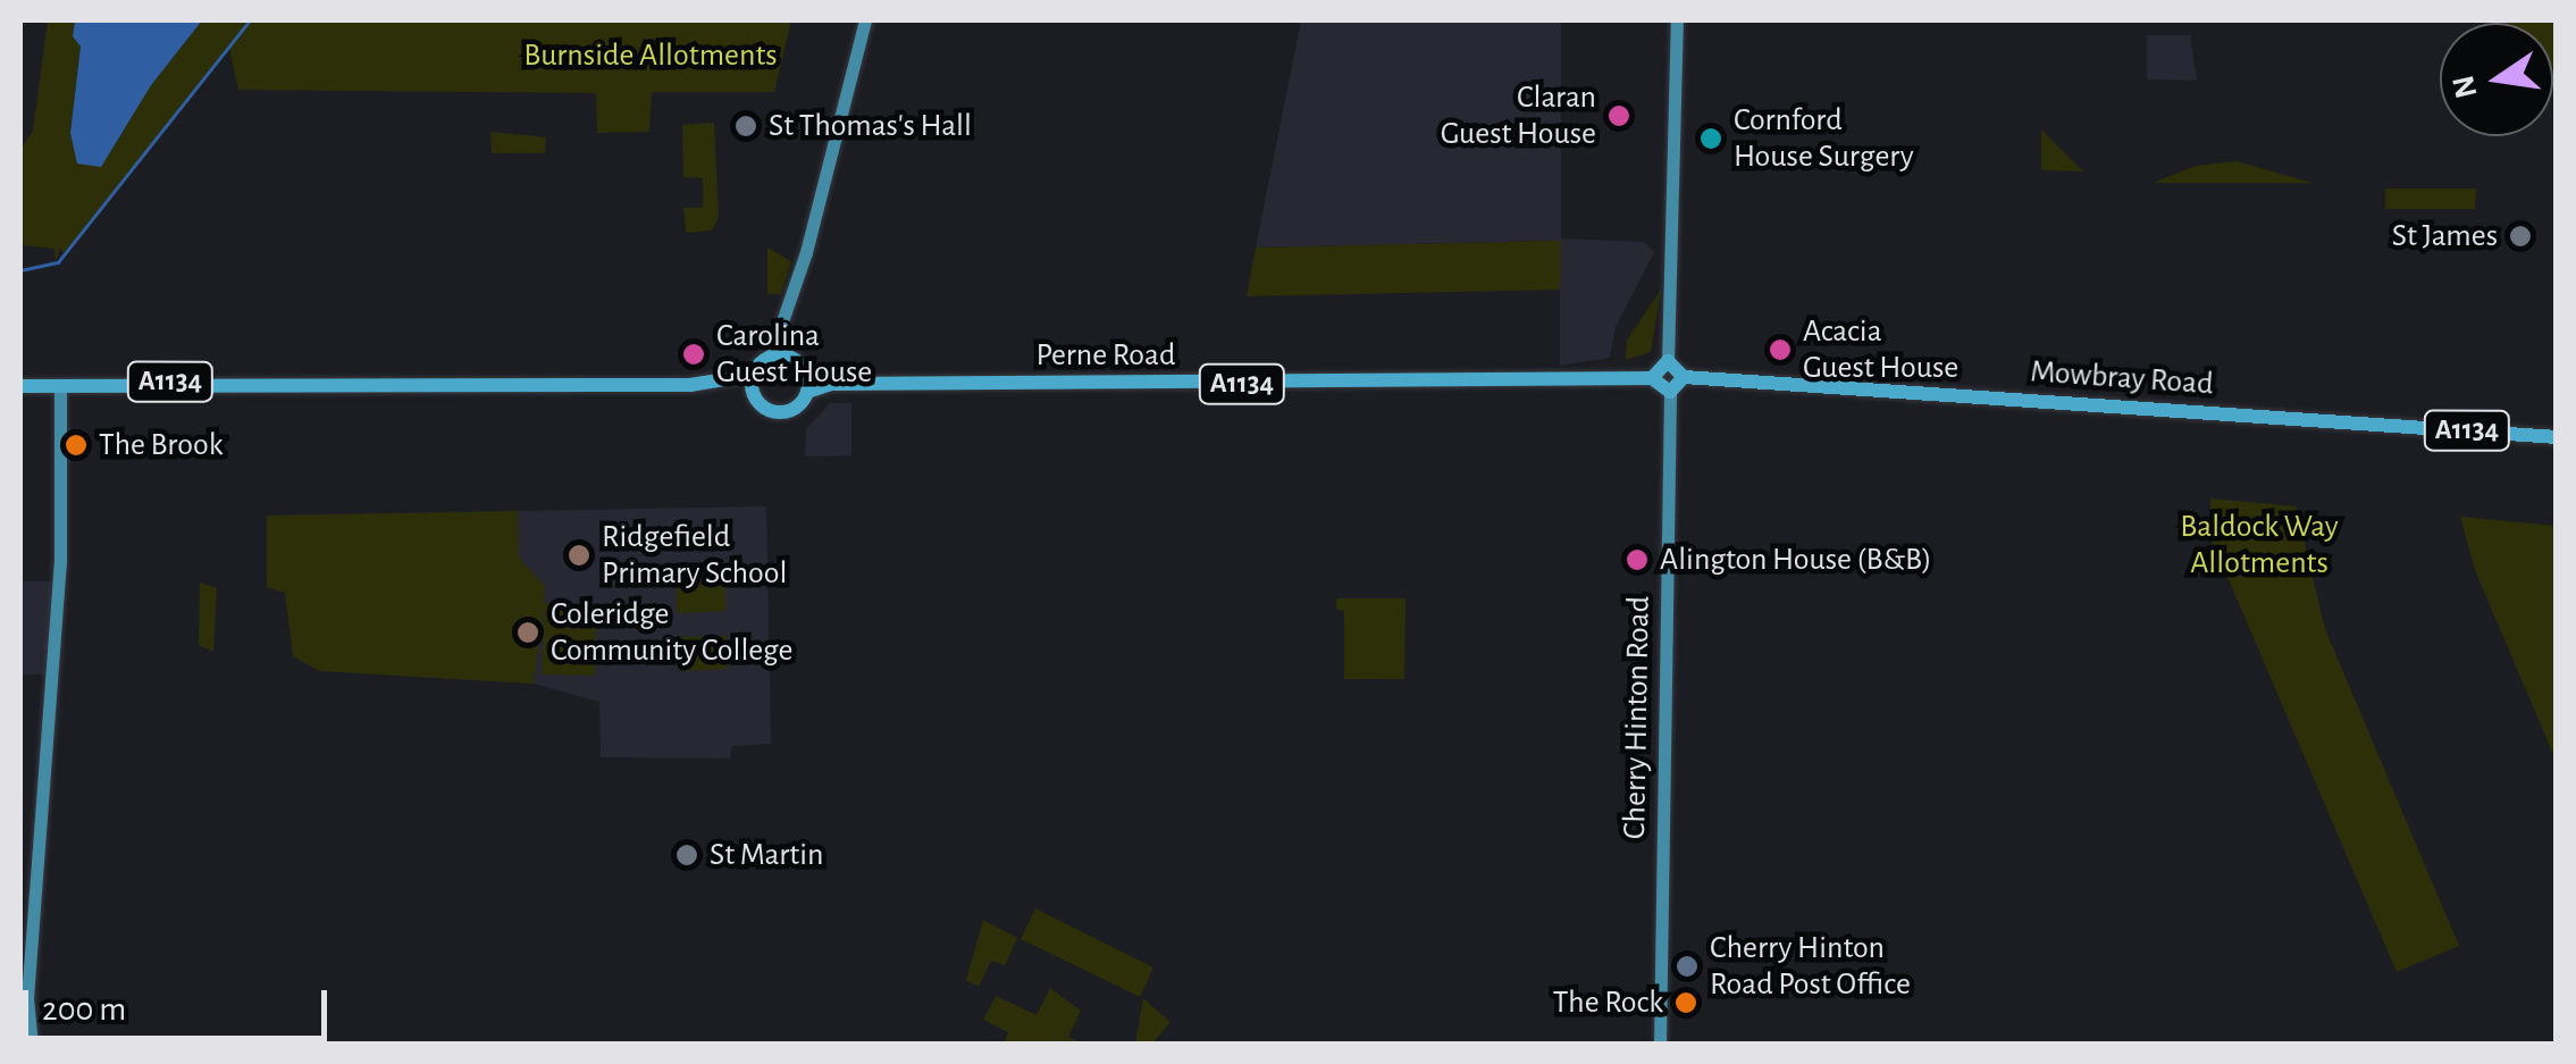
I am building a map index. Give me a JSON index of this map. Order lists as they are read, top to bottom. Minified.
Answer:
{"streets":{"main road":["Perne Road","Mowbray Road","A1134"],"street":["Cherry Hinton Road"]},"crossings":[["Perne Road","A1134"]],"parks":["Burnside Allotments","Baldock Way Allotments"],"places":["Claran Guest House","St Thomas's Hall","Cornford House Surgery","St James","Acacia Guest House","Carolina Guest House","The Brook","Ridgefield Primary School","Alington House (B&B)","Coleridge Community College","St Martin","Cherry Hinton Road Post Office","The Rock"],"scale_bar":"200 m","north":"left"}
